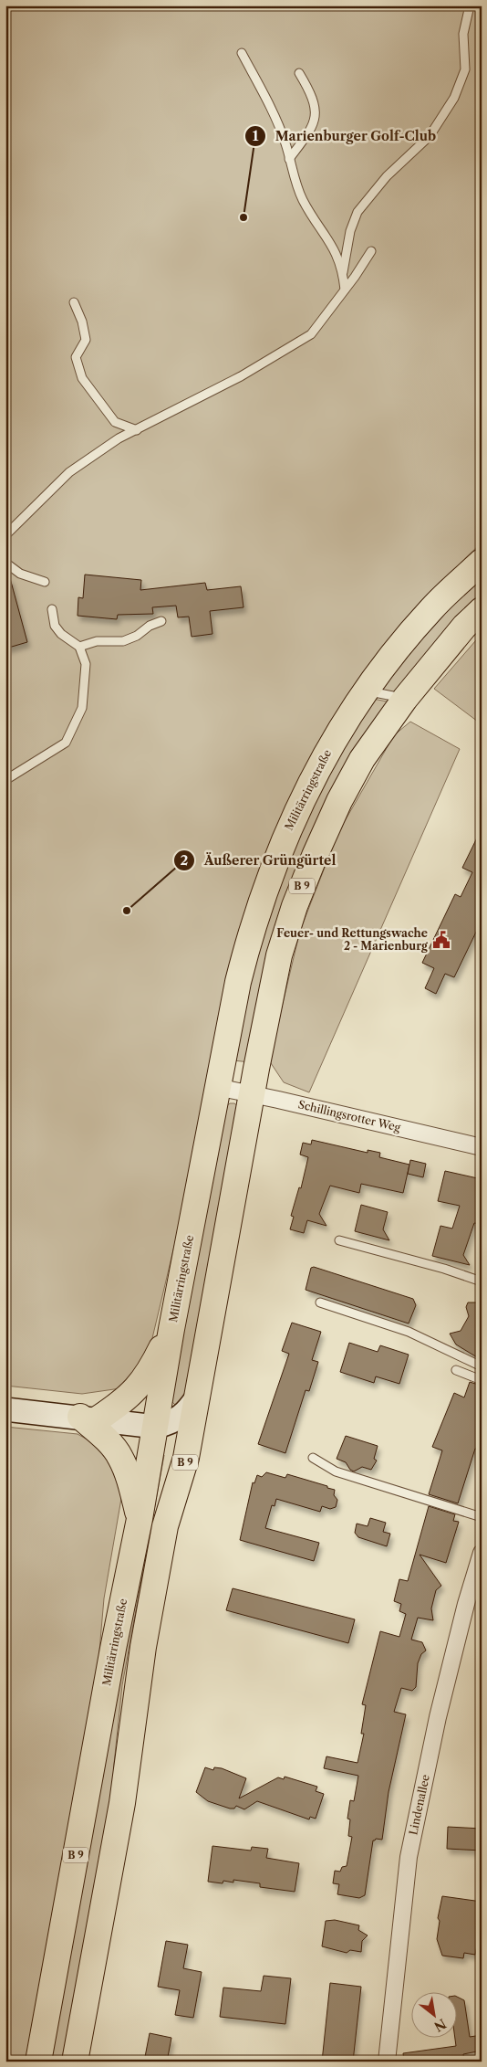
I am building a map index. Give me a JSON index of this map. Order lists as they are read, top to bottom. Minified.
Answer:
{"streets":{"main road":["Militärringstraße","B 9"],"street":["Schillingsrotter Weg","Lindenallee"]},"crossings":[["Militärringstraße","B 9"],["Militärringstraße","Schillingsrotter Weg"],["B 9","Schillingsrotter Weg"]],"places":{"other":["Marienburger Golf-Club","Äußerer Grüngürtel"],"public building":["Feuer- und Rettungswache 2 - Marienburg"]},"north":"bottom right"}
